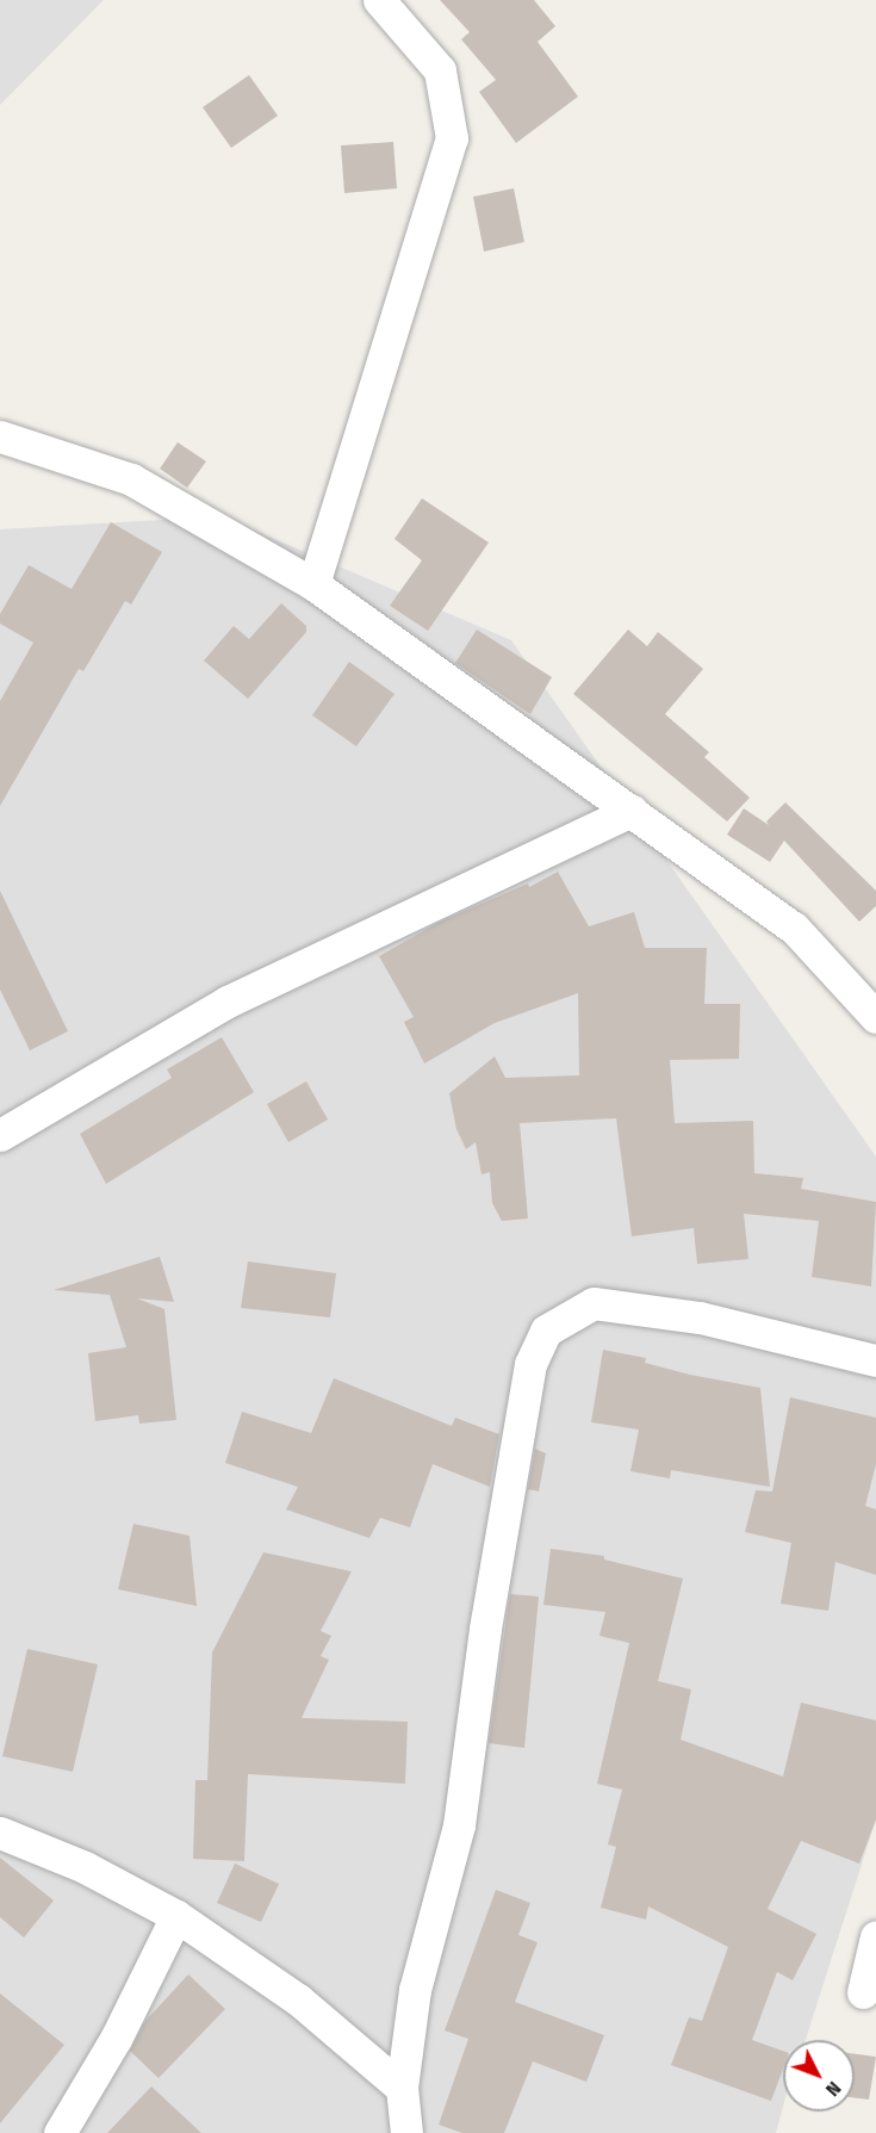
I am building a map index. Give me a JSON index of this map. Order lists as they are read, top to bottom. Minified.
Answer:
{"north":"bottom right"}
